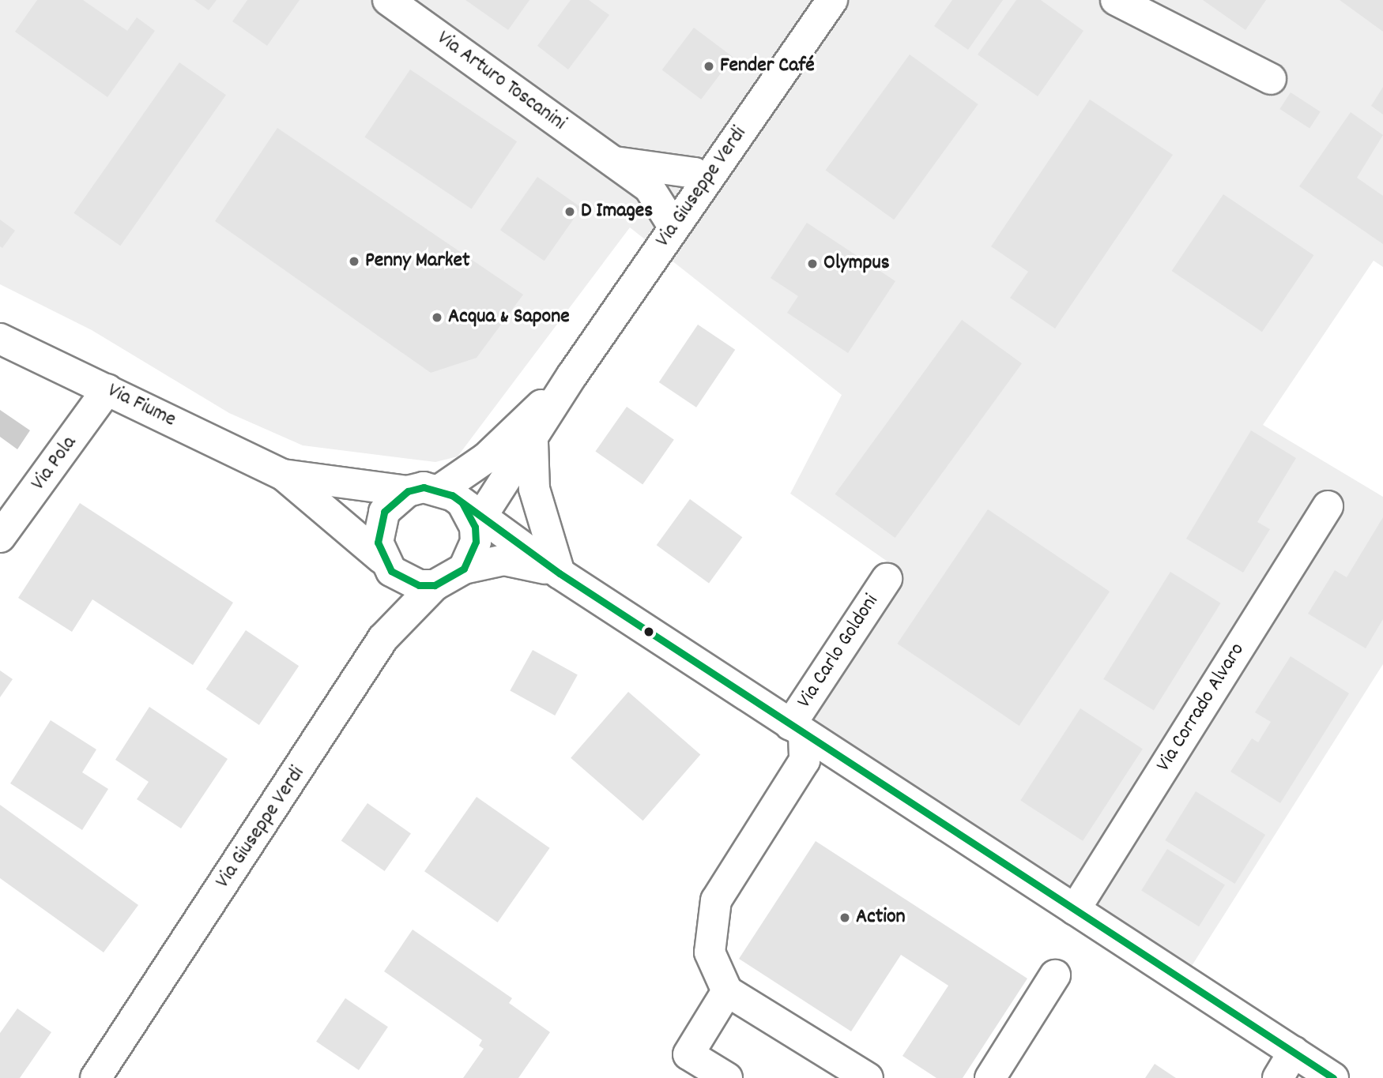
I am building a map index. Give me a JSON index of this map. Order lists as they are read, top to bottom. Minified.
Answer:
{"streets":{"street":["Via Arturo Toscanini","Via Giuseppe Verdi","Via Fiume","Via Pola","Via Carlo Goldoni","Via Corrado Alvaro"]},"crossings":[["Via Arturo Toscanini","Via Giuseppe Verdi"],["Via Giuseppe Verdi","Via Fiume"],["Via Giuseppe Verdi","Via Carlo Goldoni"],["Via Fiume","Via Pola"],["Via Fiume","Via Carlo Goldoni"],["Via Carlo Goldoni","Via Corrado Alvaro"]],"places":["Fender Café","D Images","Penny Market","Olympus","Acqua & Sapone","Action"]}
